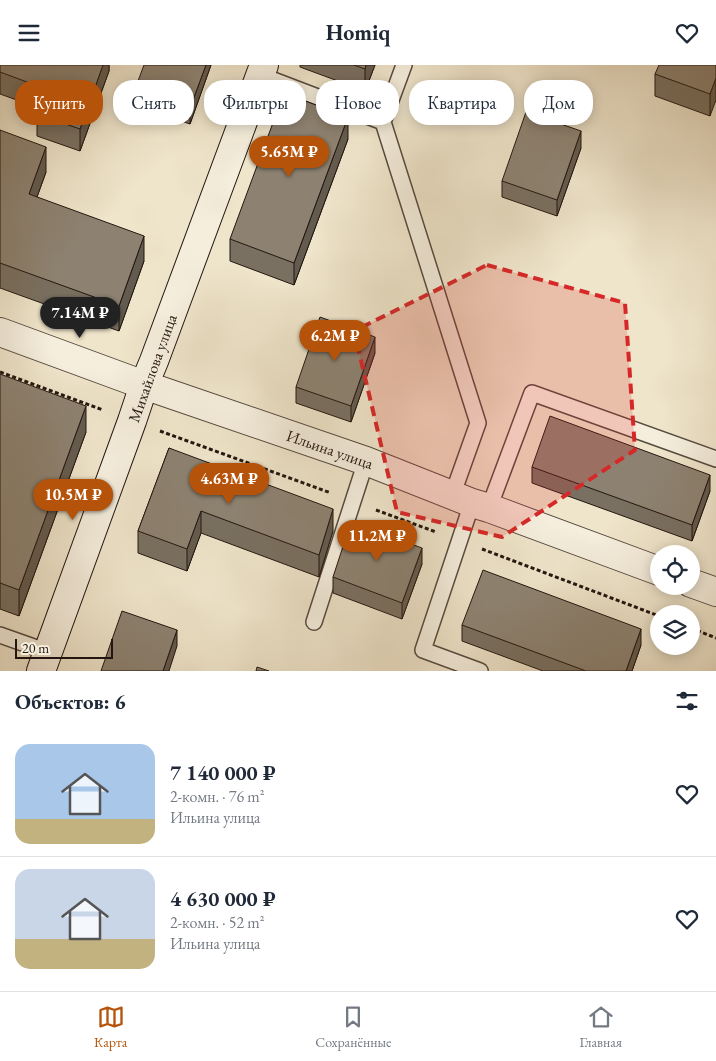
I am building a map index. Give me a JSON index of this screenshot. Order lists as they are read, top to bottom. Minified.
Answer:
{"streets":{"street":["Михайлова улица","Ильина улица"]},"crossings":[["Михайлова улица","Ильина улица"]],"scale_bar":"20 m","page":{"header":"Homiq","chip":["Купить","Снять","Фильтры","Новое","Квартира","Дом"],"price":["5.65M ₽","7.14M ₽","6.2M ₽","4.63M ₽","10.5M ₽","11.2M ₽"],"scale":"20 m","heading":"Объектов: 6","list":[{"name":"7 140 000 ₽","note":"2-комн. · 76 m² · Ильина улица"},{"name":"4 630 000 ₽","note":"2-комн. · 52 m² · Ильина улица"}],"tabs":["Карта","Сохранённые","Главная"]}}
